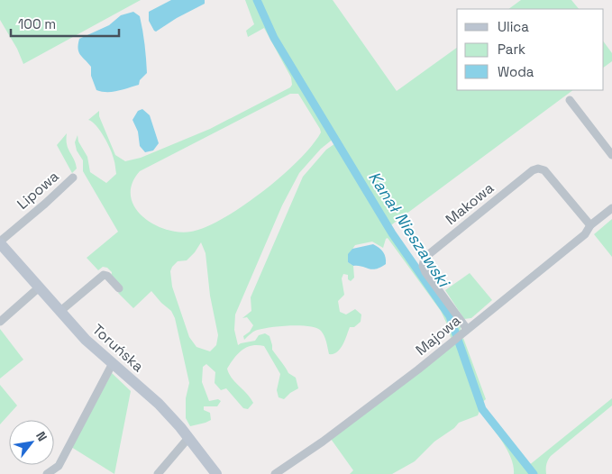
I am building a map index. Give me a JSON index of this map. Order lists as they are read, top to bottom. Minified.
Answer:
{"streets":{"main road":["Toruńska"],"street":["Lipowa","Makowa","Majowa"]},"crossings":[["Lipowa","Toruńska"],["Makowa","Majowa"]],"water":["Kanał Nieszawski"],"legend":["Ulica","Park","Woda"],"scale_bar":"100 m","north":"top right"}
